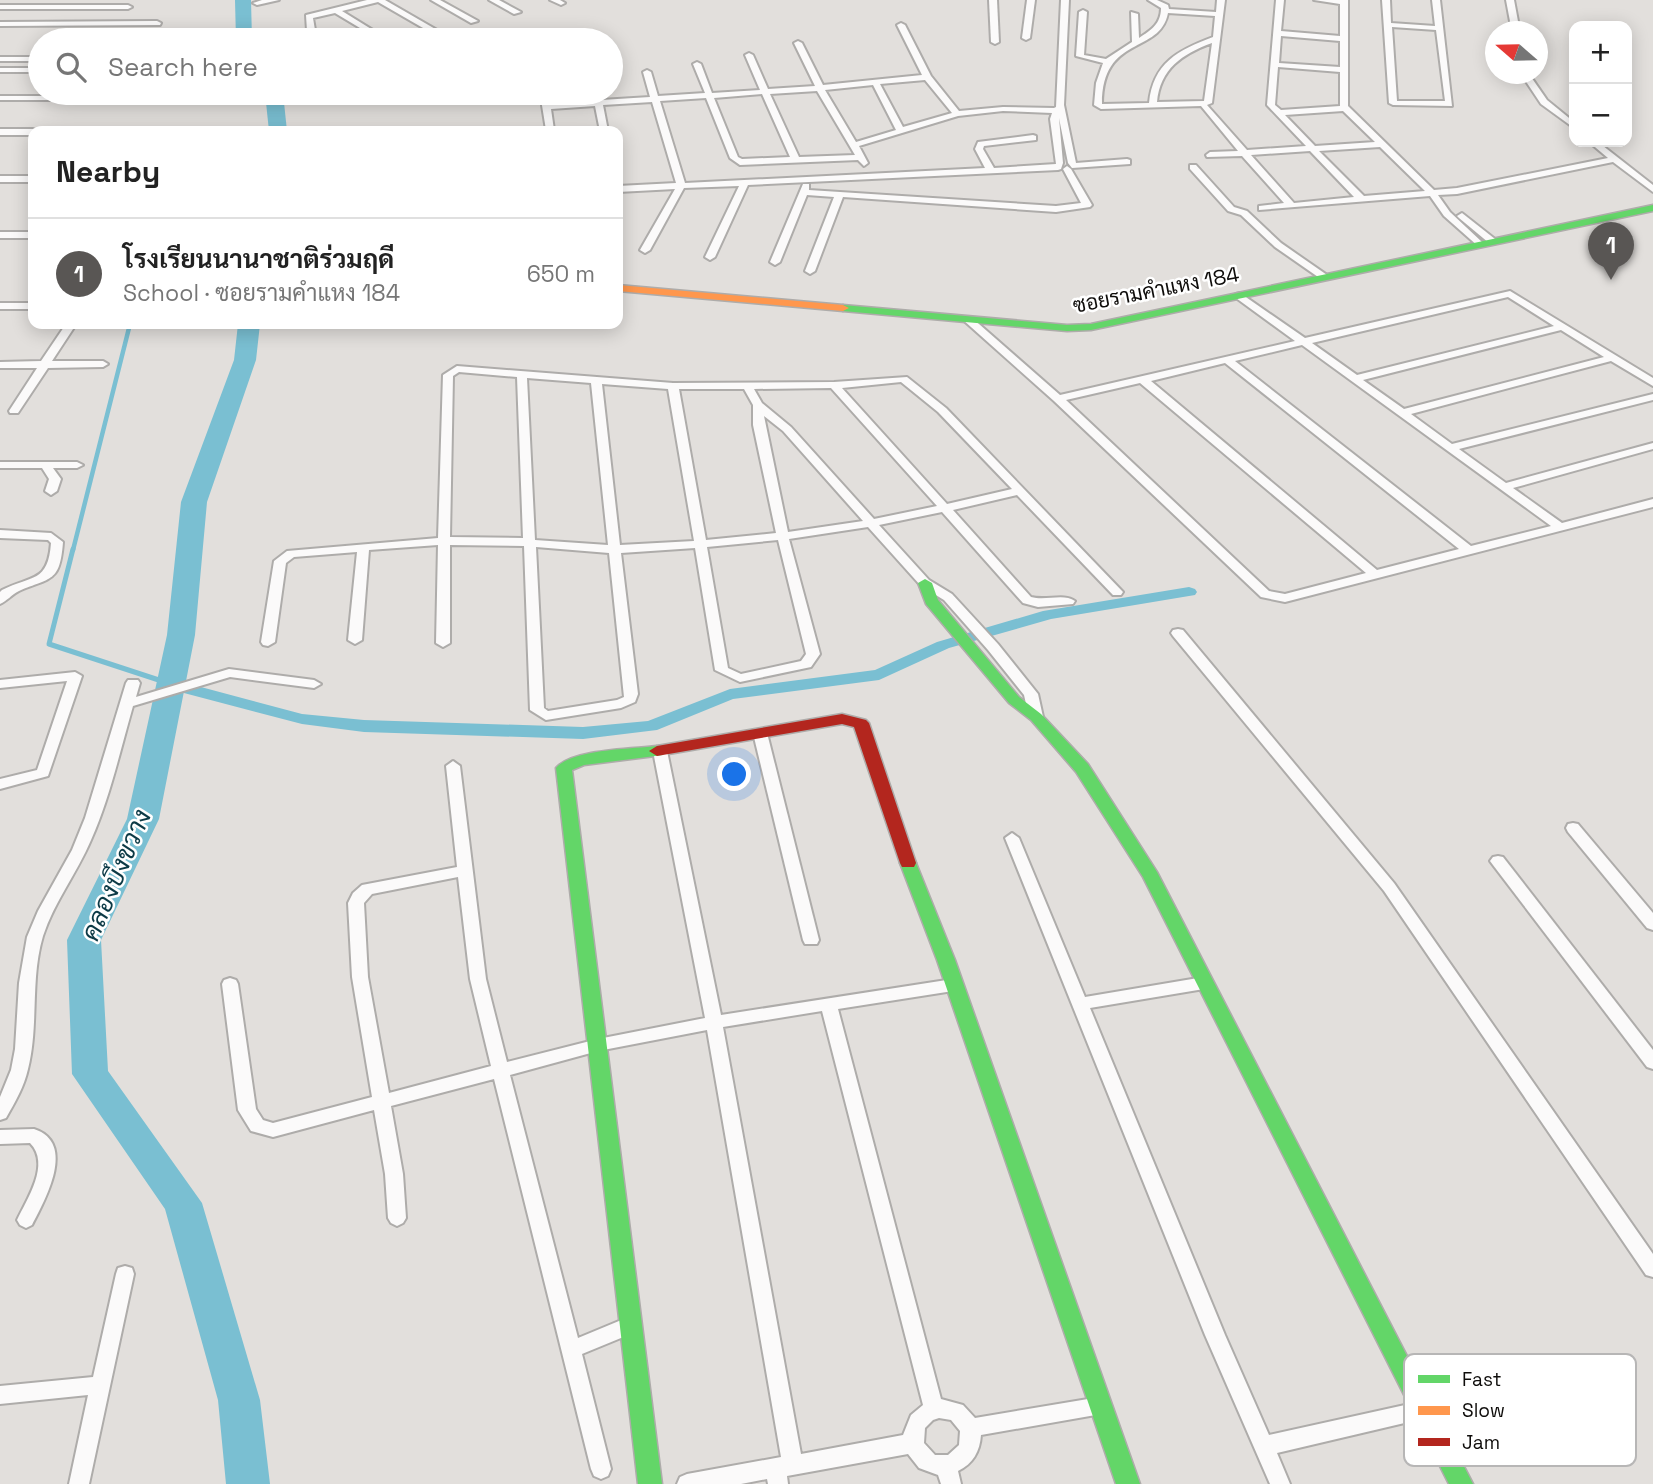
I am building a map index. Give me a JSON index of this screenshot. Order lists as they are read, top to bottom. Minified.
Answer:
{"streets":{"street":["ซอยรามคำแหง 184"]},"water":["คลองบึงขวาง"],"legend":["Fast","Slow","Jam"],"north":"left","page":{"map_buttons":["+","−"],"search":"Search here","heading":"Nearby","list":[{"mark":"1","name":"โรงเรียนนานาชาติร่วมฤดี","note":"School · ซอยรามคำแหง 184","value":"650 m"}],"pins":"1"}}
